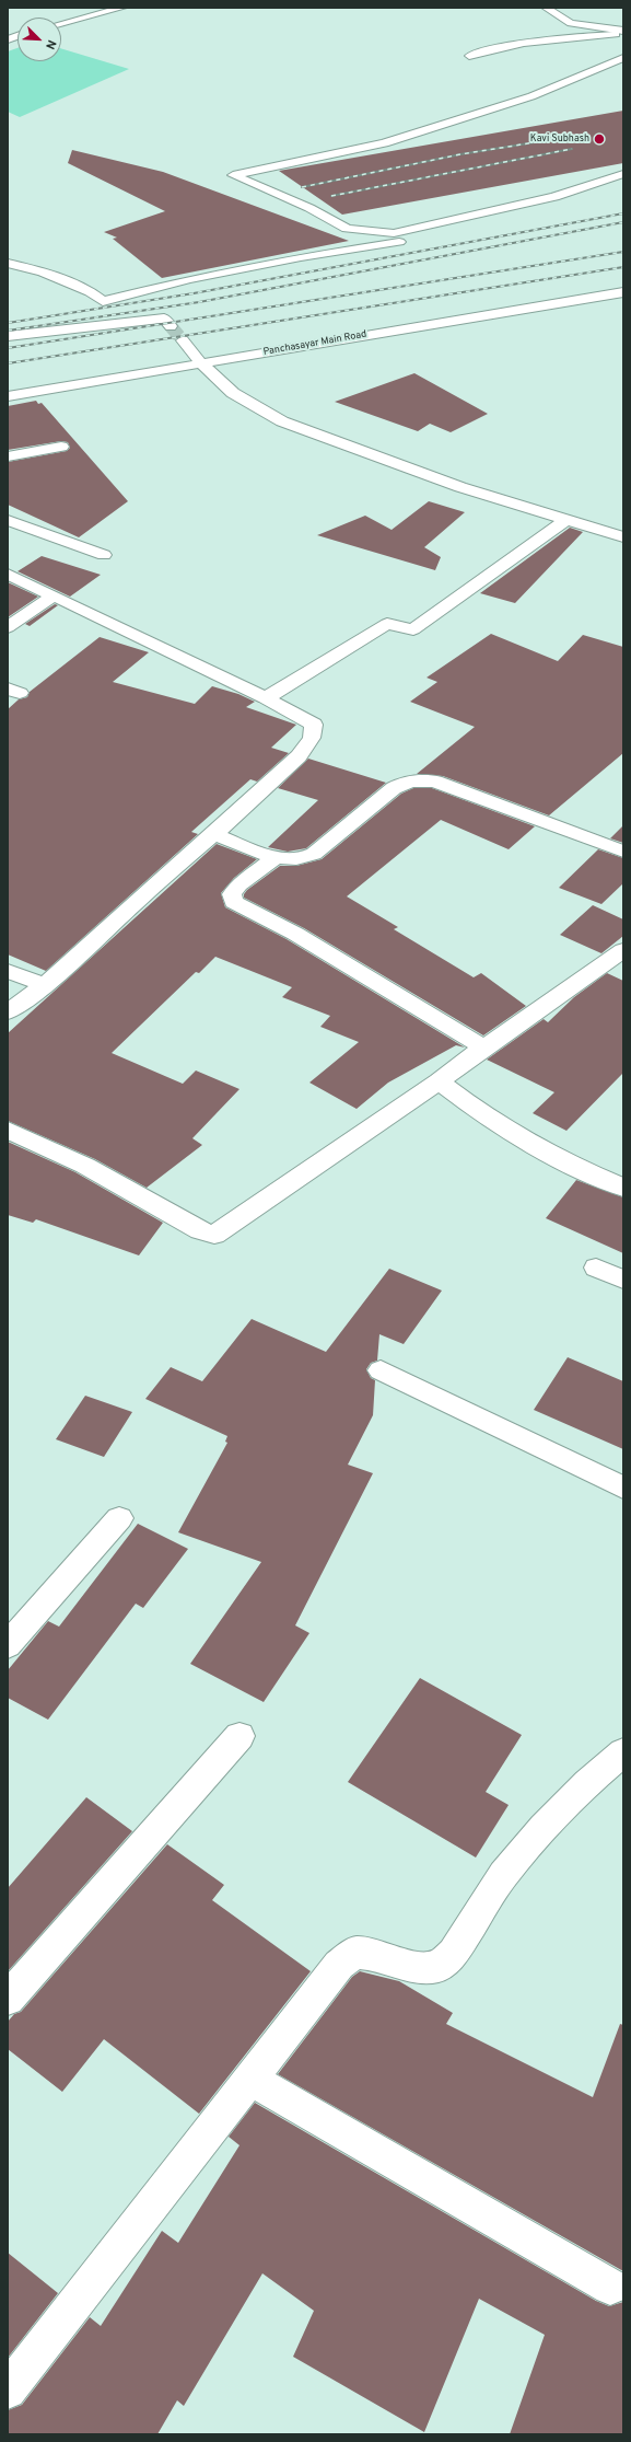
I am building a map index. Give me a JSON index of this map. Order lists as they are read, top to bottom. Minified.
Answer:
{"streets":{"street":["Panchasayar Main Road"]},"places":["Kavi Subhash"],"north":"bottom right"}
